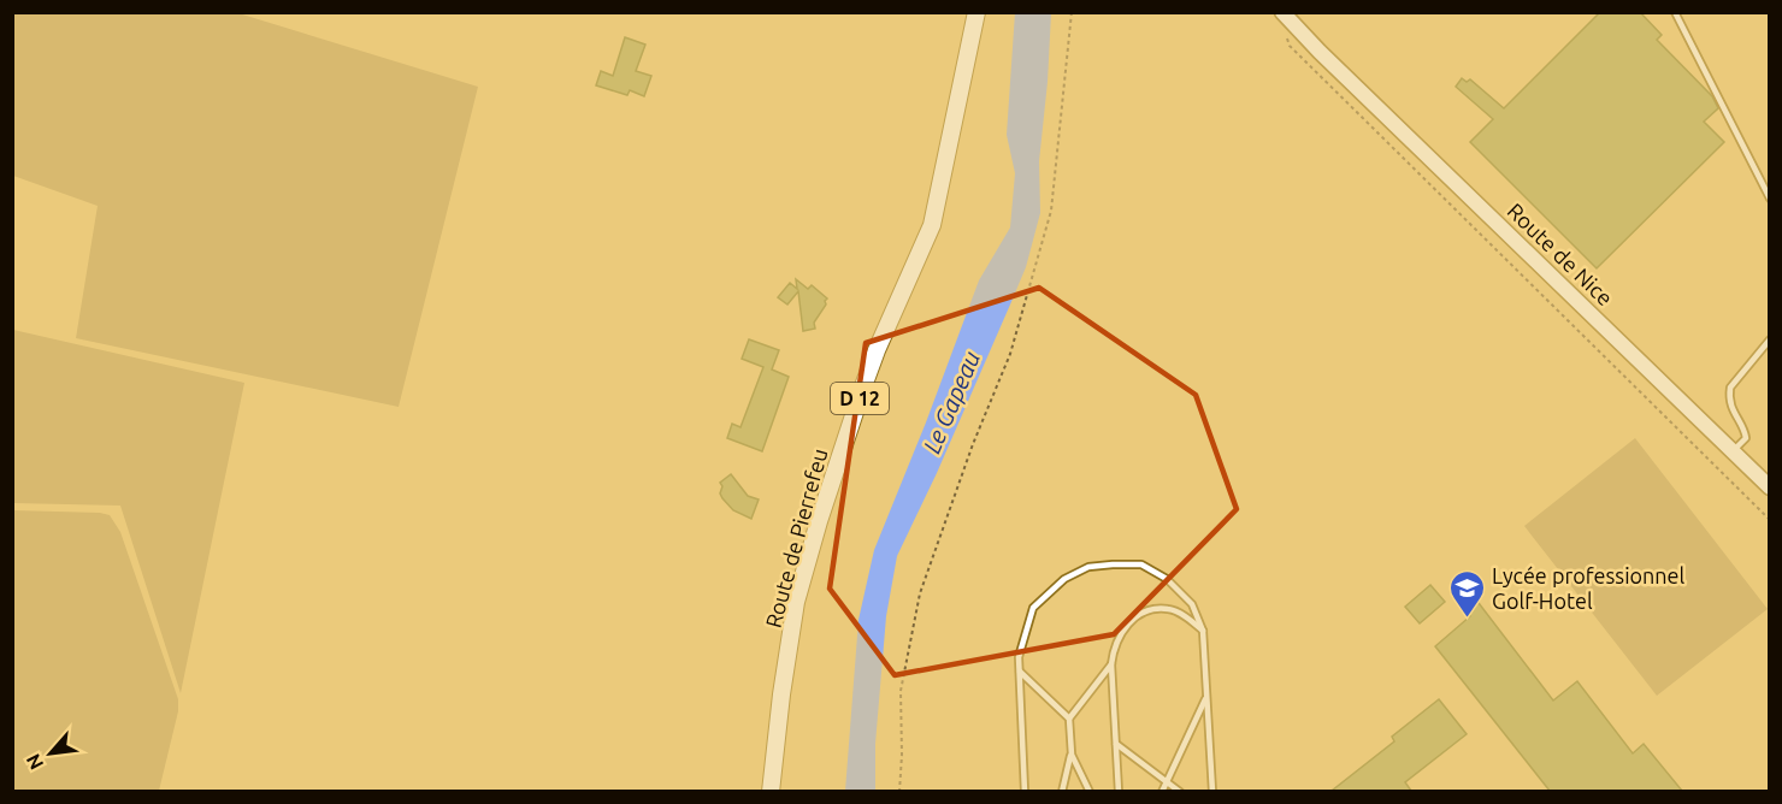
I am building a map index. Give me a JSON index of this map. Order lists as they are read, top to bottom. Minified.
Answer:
{"streets":{"main road":["Route de Nice","D 12","Route de Pierrefeu"]},"water":["Le Gapeau"],"places":{"school or university":["Lycée professionnel Golf-Hotel"]},"north":"bottom left"}
